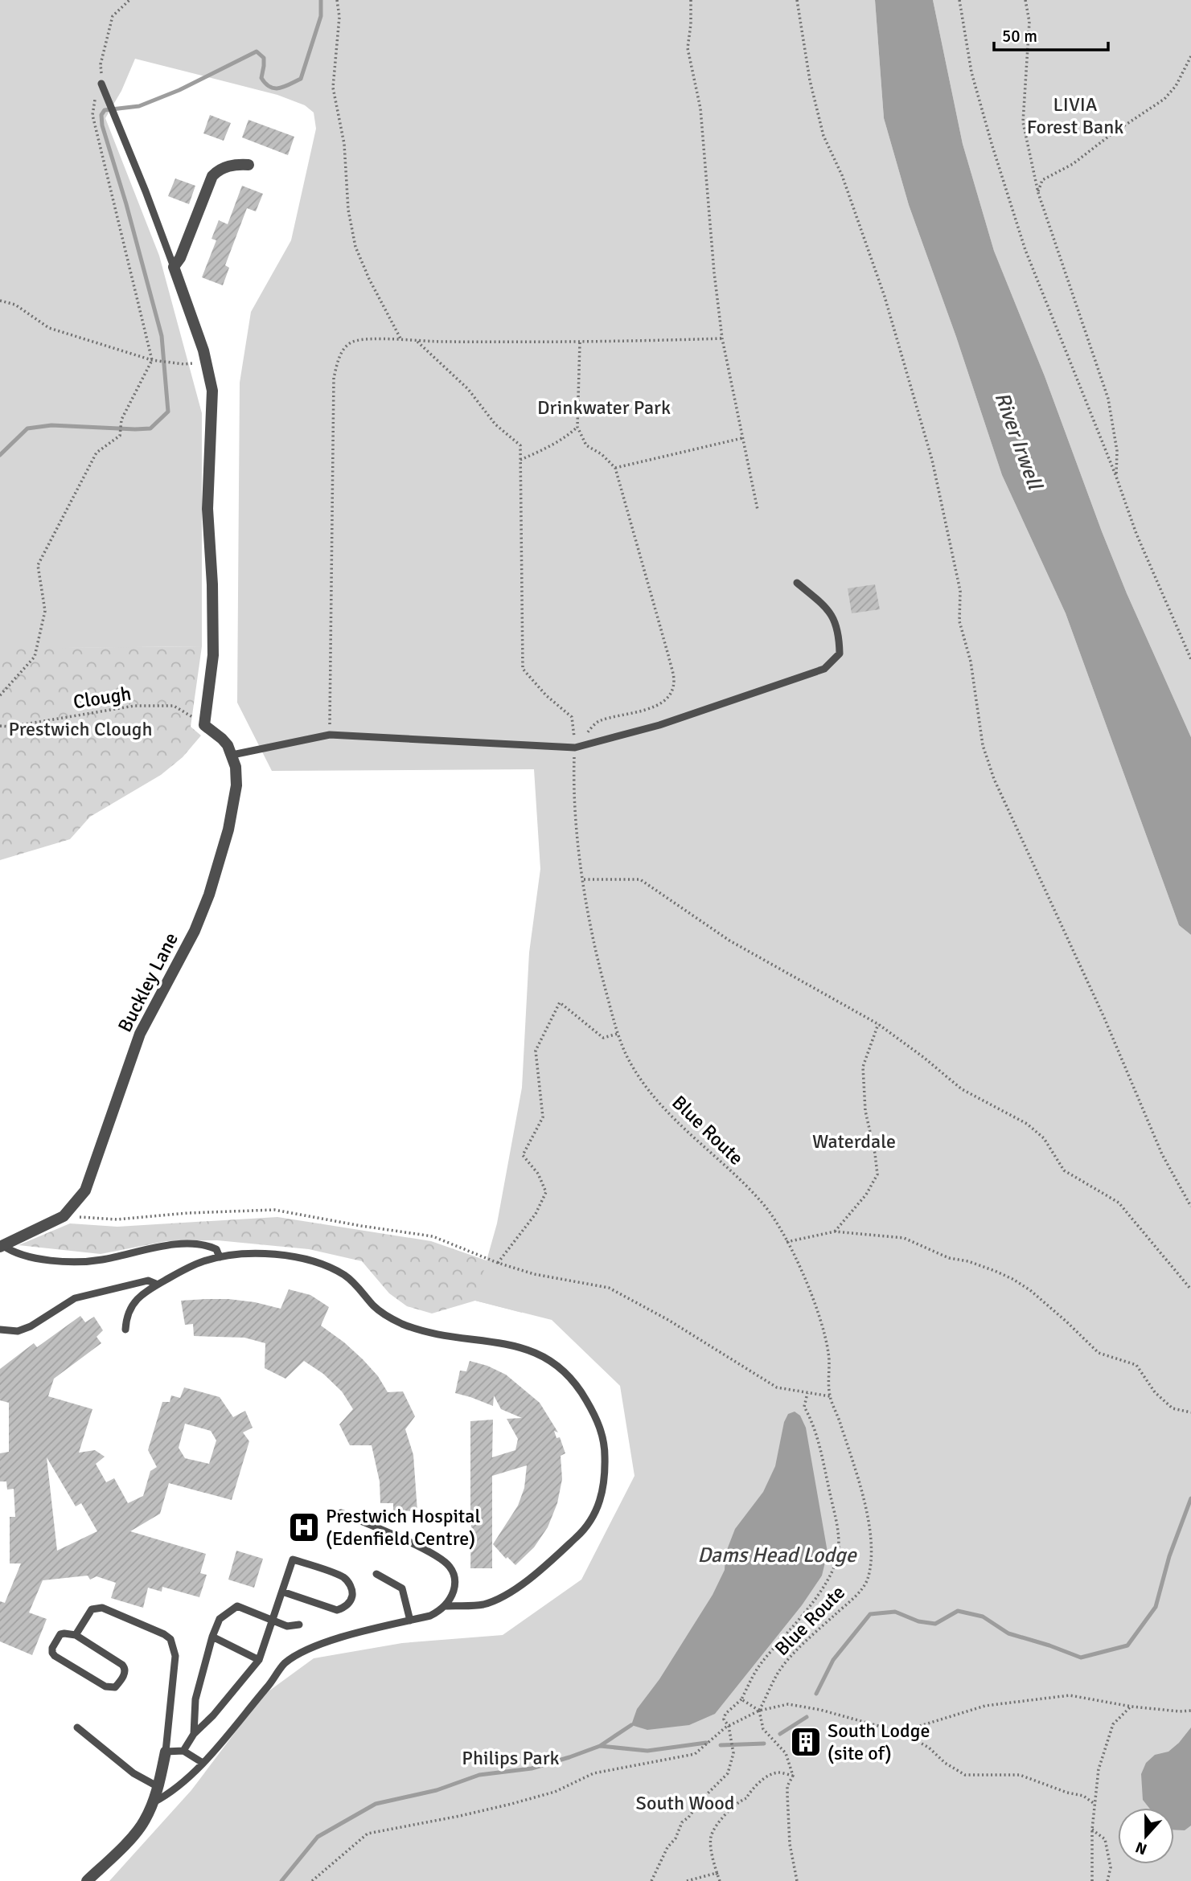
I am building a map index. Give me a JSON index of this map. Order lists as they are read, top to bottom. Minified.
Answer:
{"streets":{"street":["Buckley Lane"],"path":["Clough","Blue Route"]},"water":["River Irwell","Dams Head Lodge"],"parks":["LIVIA Forest Bank","Drinkwater Park","Prestwich Clough","Waterdale","Philips Park","South Wood"],"places":{"hospital":["Prestwich Hospital (Edenfield Centre)"],"building":["South Lodge (site of)"]},"scale_bar":"50 m","north":"bottom"}
